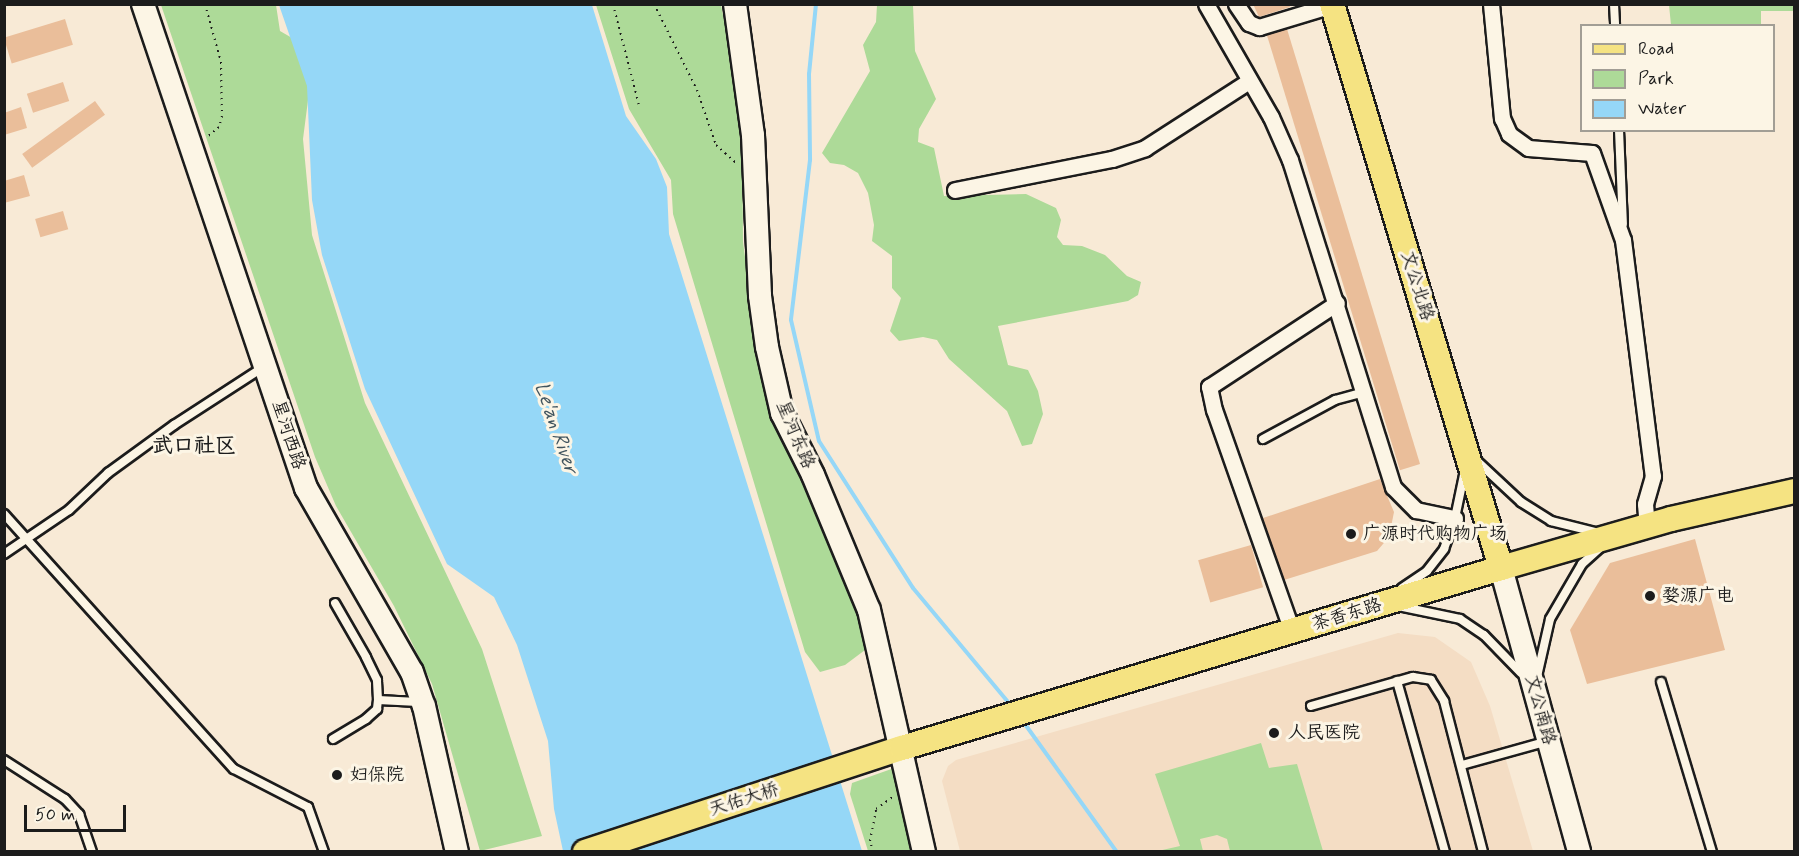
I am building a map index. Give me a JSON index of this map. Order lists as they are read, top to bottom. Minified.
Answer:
{"streets":{"main road":["文公北路","茶香东路","天佑大桥"],"street":["星河西路","星河东路","文公南路"]},"crossings":[["文公北路","茶香东路"],["文公北路","文公南路"],["星河东路","茶香东路"],["星河东路","天佑大桥"],["茶香东路","文公南路"],["茶香东路","天佑大桥"]],"districts":["武口社区"],"water":["Le'an River"],"places":["广源时代购物广场","婺源广电","人民医院","妇保院"],"legend":["Road","Park","Water"],"scale_bar":"50 m"}
